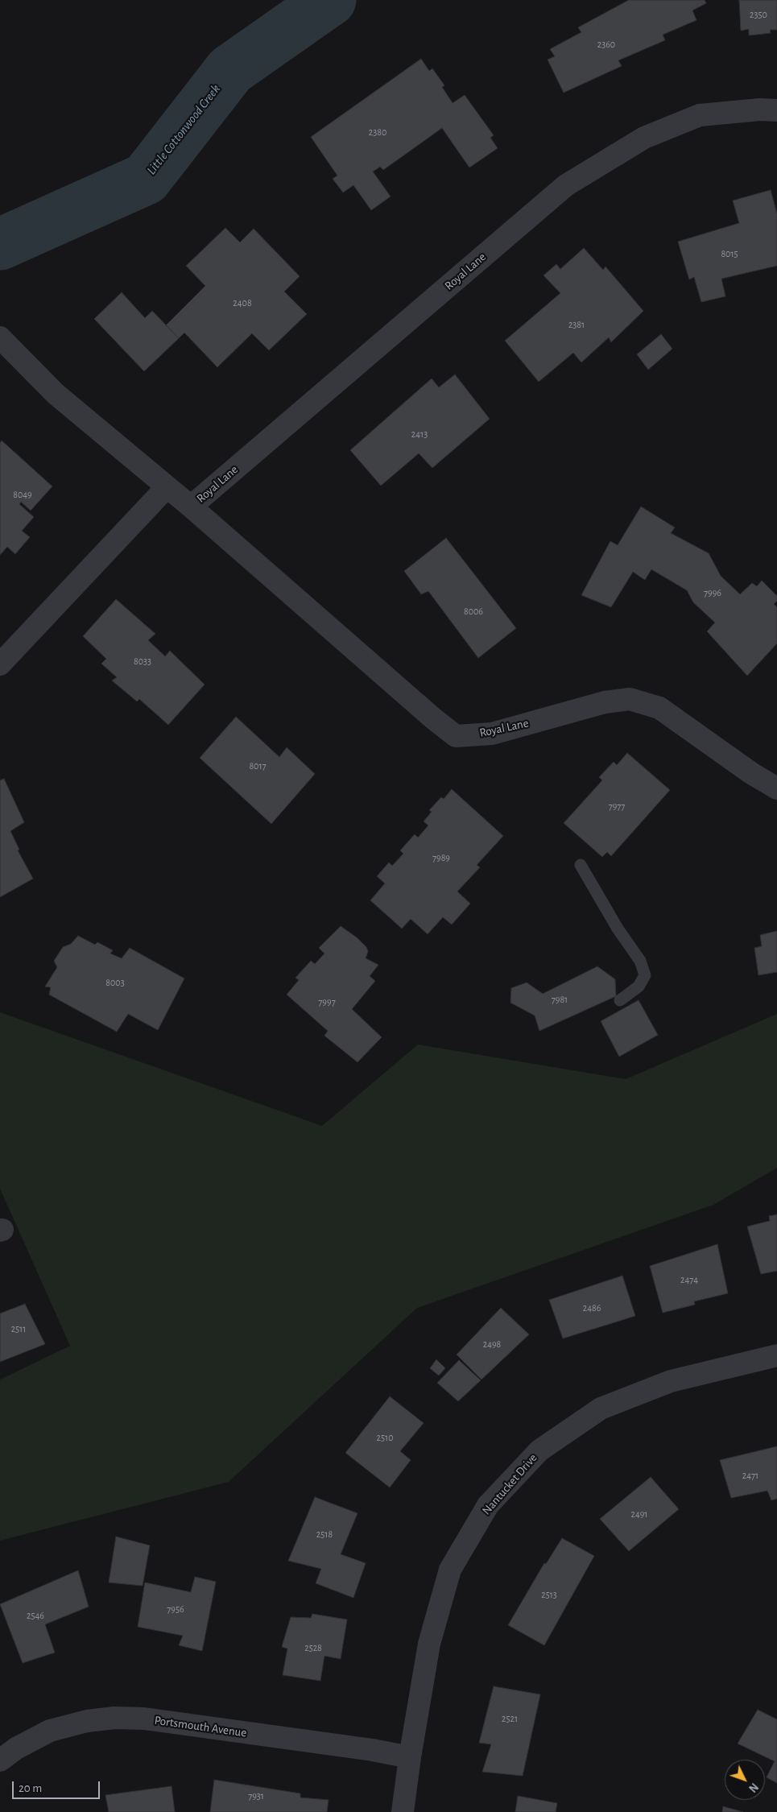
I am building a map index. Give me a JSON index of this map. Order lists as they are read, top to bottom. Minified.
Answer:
{"streets":{"street":["Royal Lane","Nantucket Drive","Portsmouth Avenue"]},"crossings":[["Nantucket Drive","Portsmouth Avenue"]],"water":["Little Cottonwood Creek"],"house_numbers":["2350","2360","2380","8015","2408","2381","2413","8049","7996","8006","8033","8017","7977","7989","8003","7981","7997","2474","2486","2511","2498","2510","2471","2491","2518","2513","7956","2546","2528","2521","7931"],"scale_bar":"20 m","north":"bottom right"}
